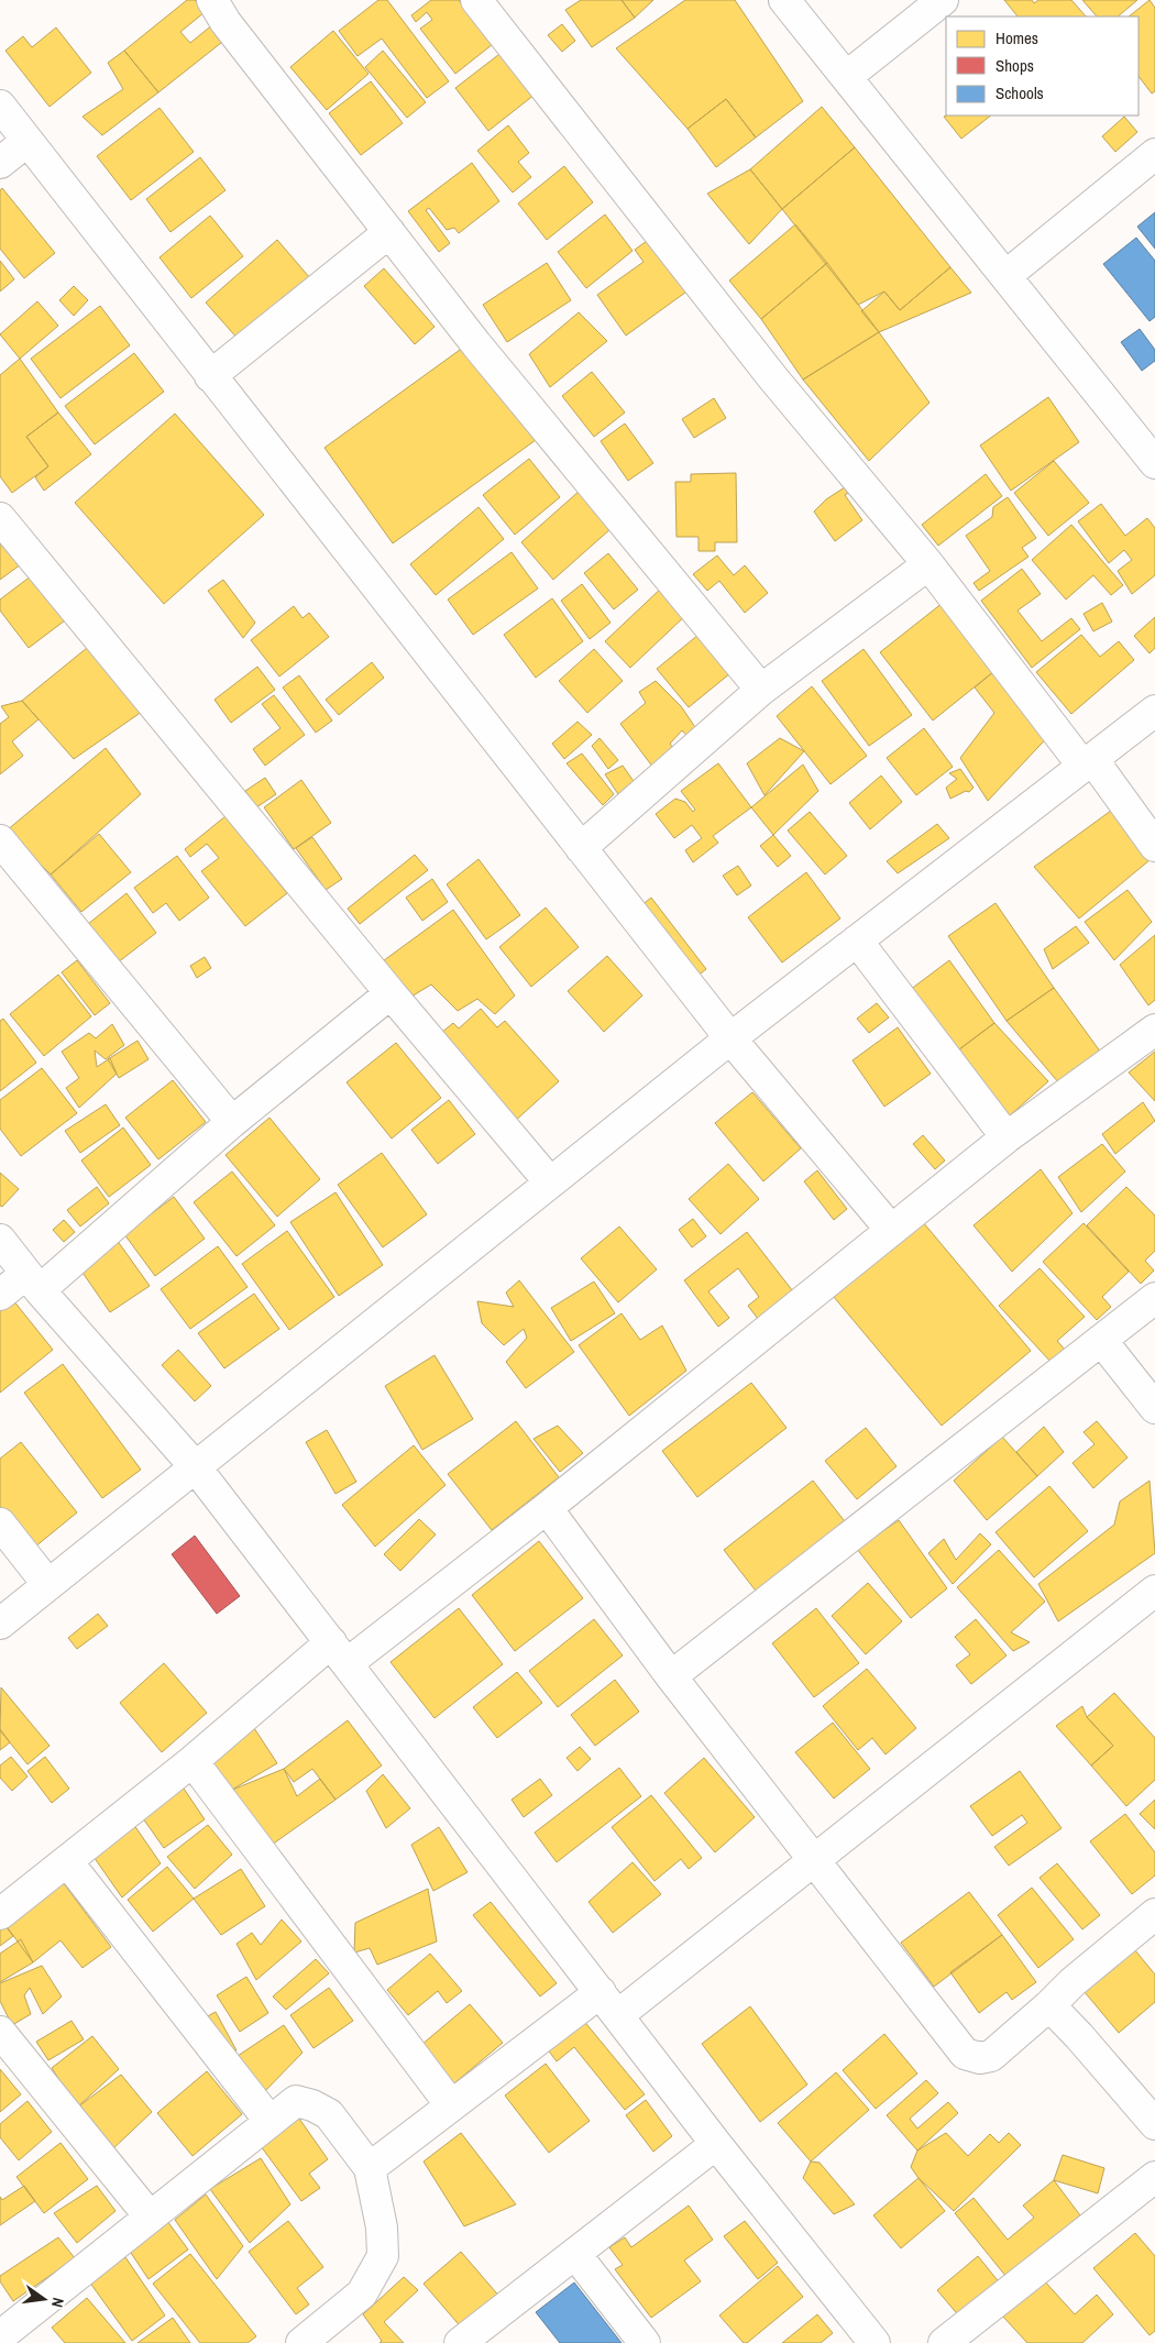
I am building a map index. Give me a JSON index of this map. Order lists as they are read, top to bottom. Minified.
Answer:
{"legend":["Homes","Shops","Schools"],"north":"right"}
